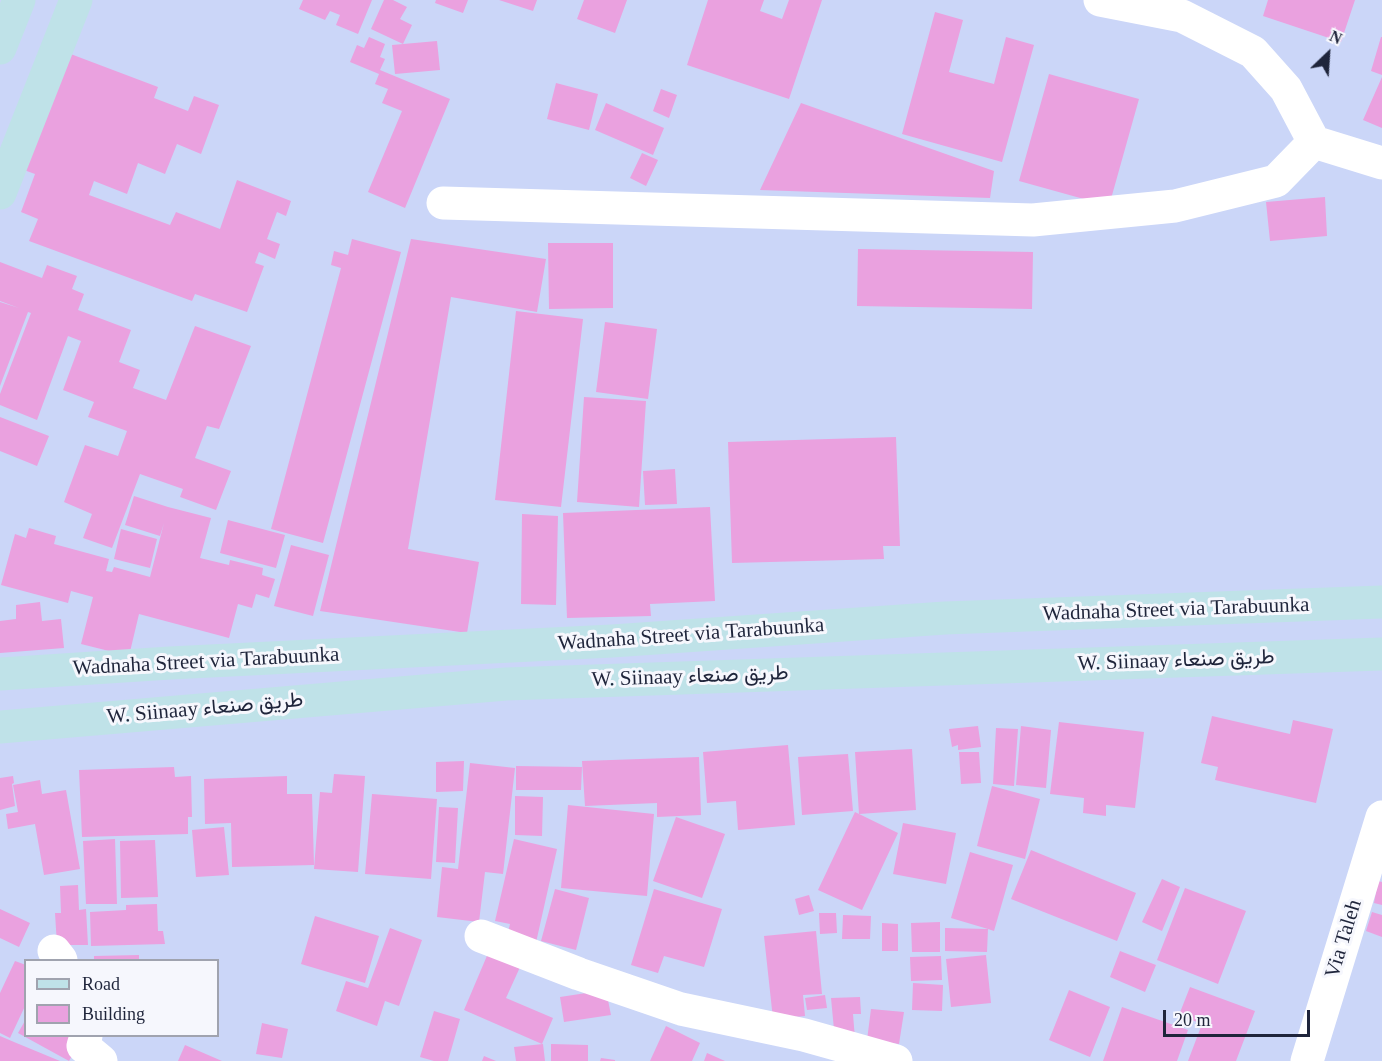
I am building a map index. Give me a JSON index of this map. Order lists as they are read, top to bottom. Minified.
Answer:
{"streets":{"main road":["Wadnaha Street via Tarabuunka","W. Siinaay طريق صنعاء"],"street":["Via Taleh"]},"legend":["Road","Building"],"scale_bar":"20 m","north":"top right"}
